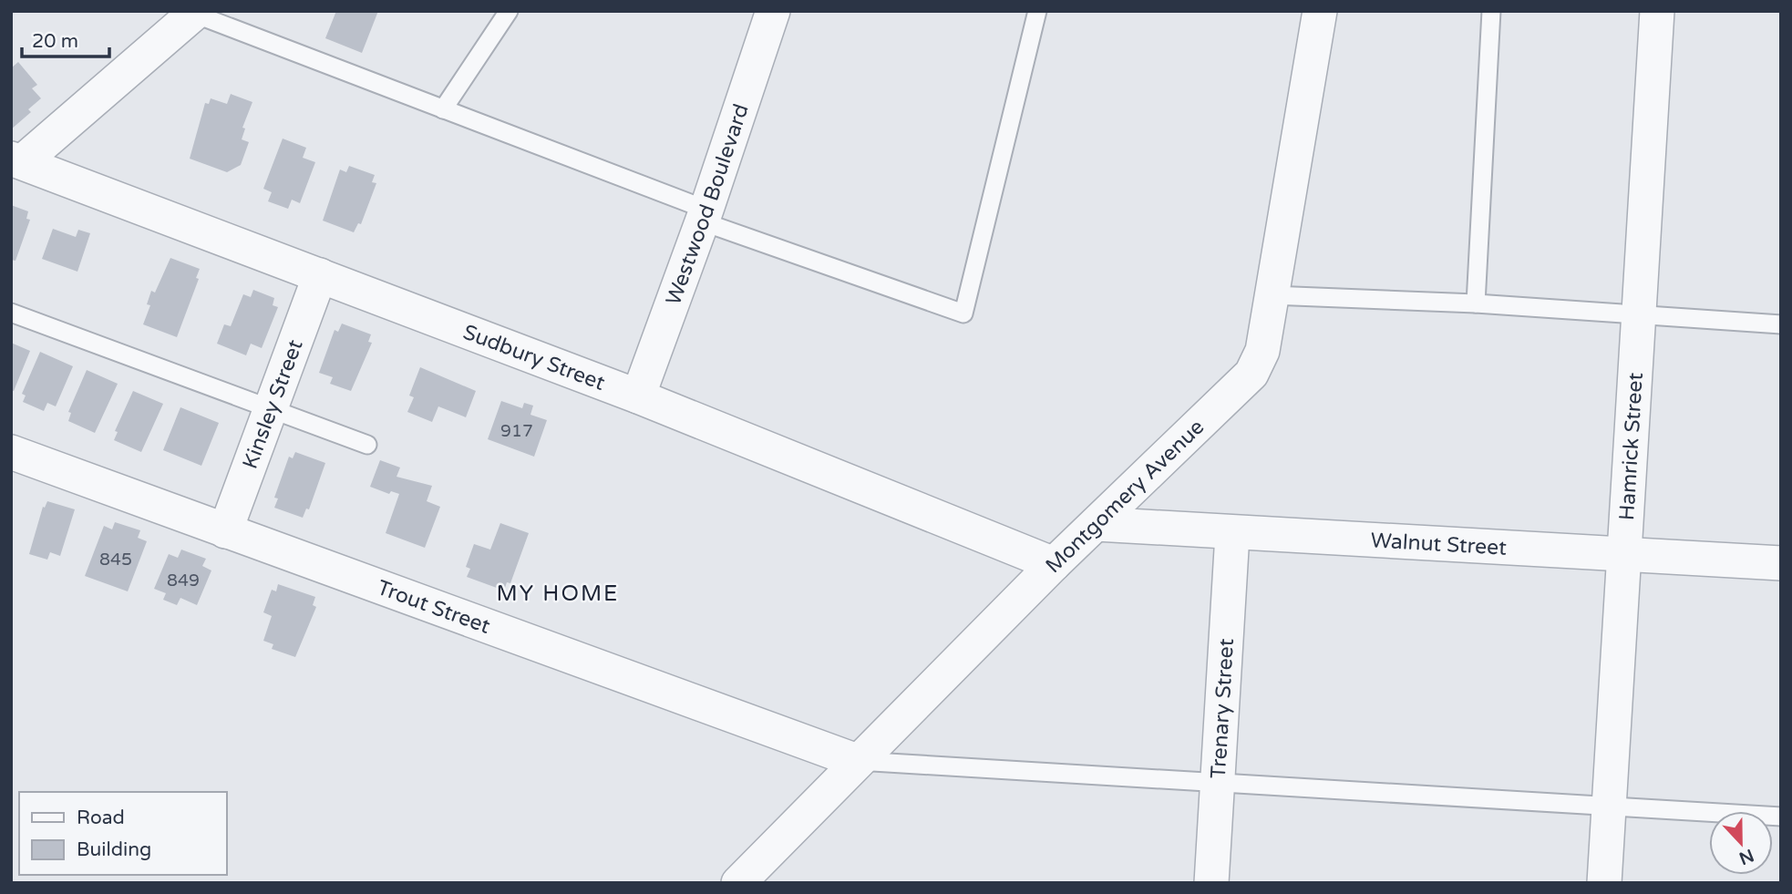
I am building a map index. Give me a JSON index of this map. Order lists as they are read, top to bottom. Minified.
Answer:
{"streets":{"street":["Westwood Boulevard","Sudbury Street","Kinsley Street","Hamrick Street","Montgomery Avenue","Walnut Street","Trout Street","Trenary Street"]},"crossings":[["Westwood Boulevard","Sudbury Street"],["Sudbury Street","Kinsley Street"],["Sudbury Street","Montgomery Avenue"],["Kinsley Street","Trout Street"],["Hamrick Street","Walnut Street"],["Montgomery Avenue","Walnut Street"],["Montgomery Avenue","Trout Street"],["Walnut Street","Trenary Street"]],"districts":["MY HOME"],"house_numbers":["917","845","849"],"legend":["Road","Building"],"scale_bar":"20 m","north":"bottom"}
